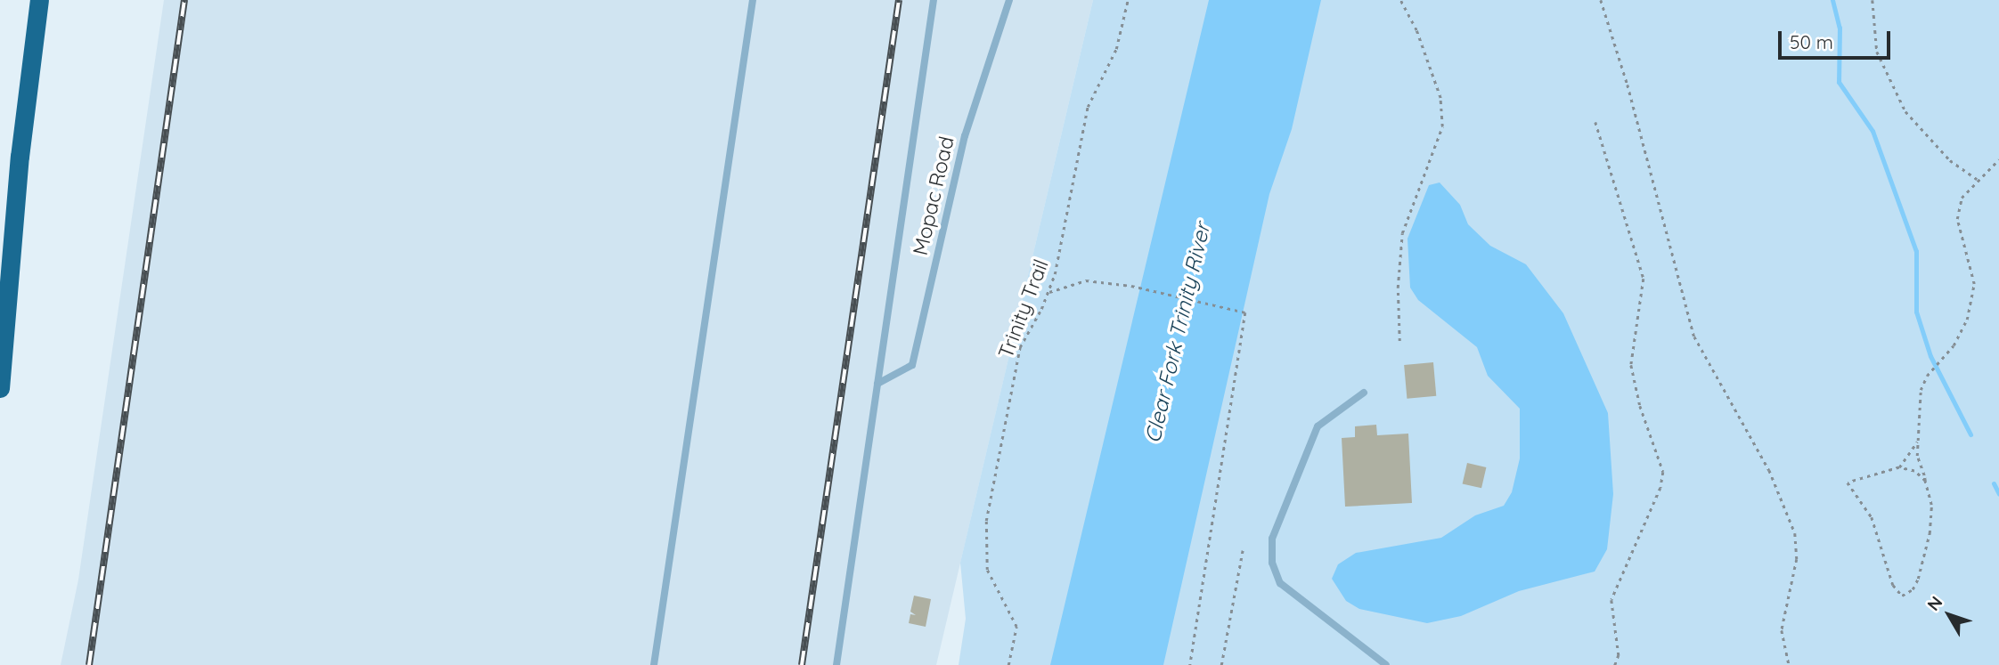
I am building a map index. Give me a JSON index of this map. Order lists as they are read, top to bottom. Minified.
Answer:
{"streets":{"lane":["Mopac Road"],"path":["Trinity Trail"]},"water":["Clear Fork Trinity River"],"scale_bar":"50 m","north":"top left"}
